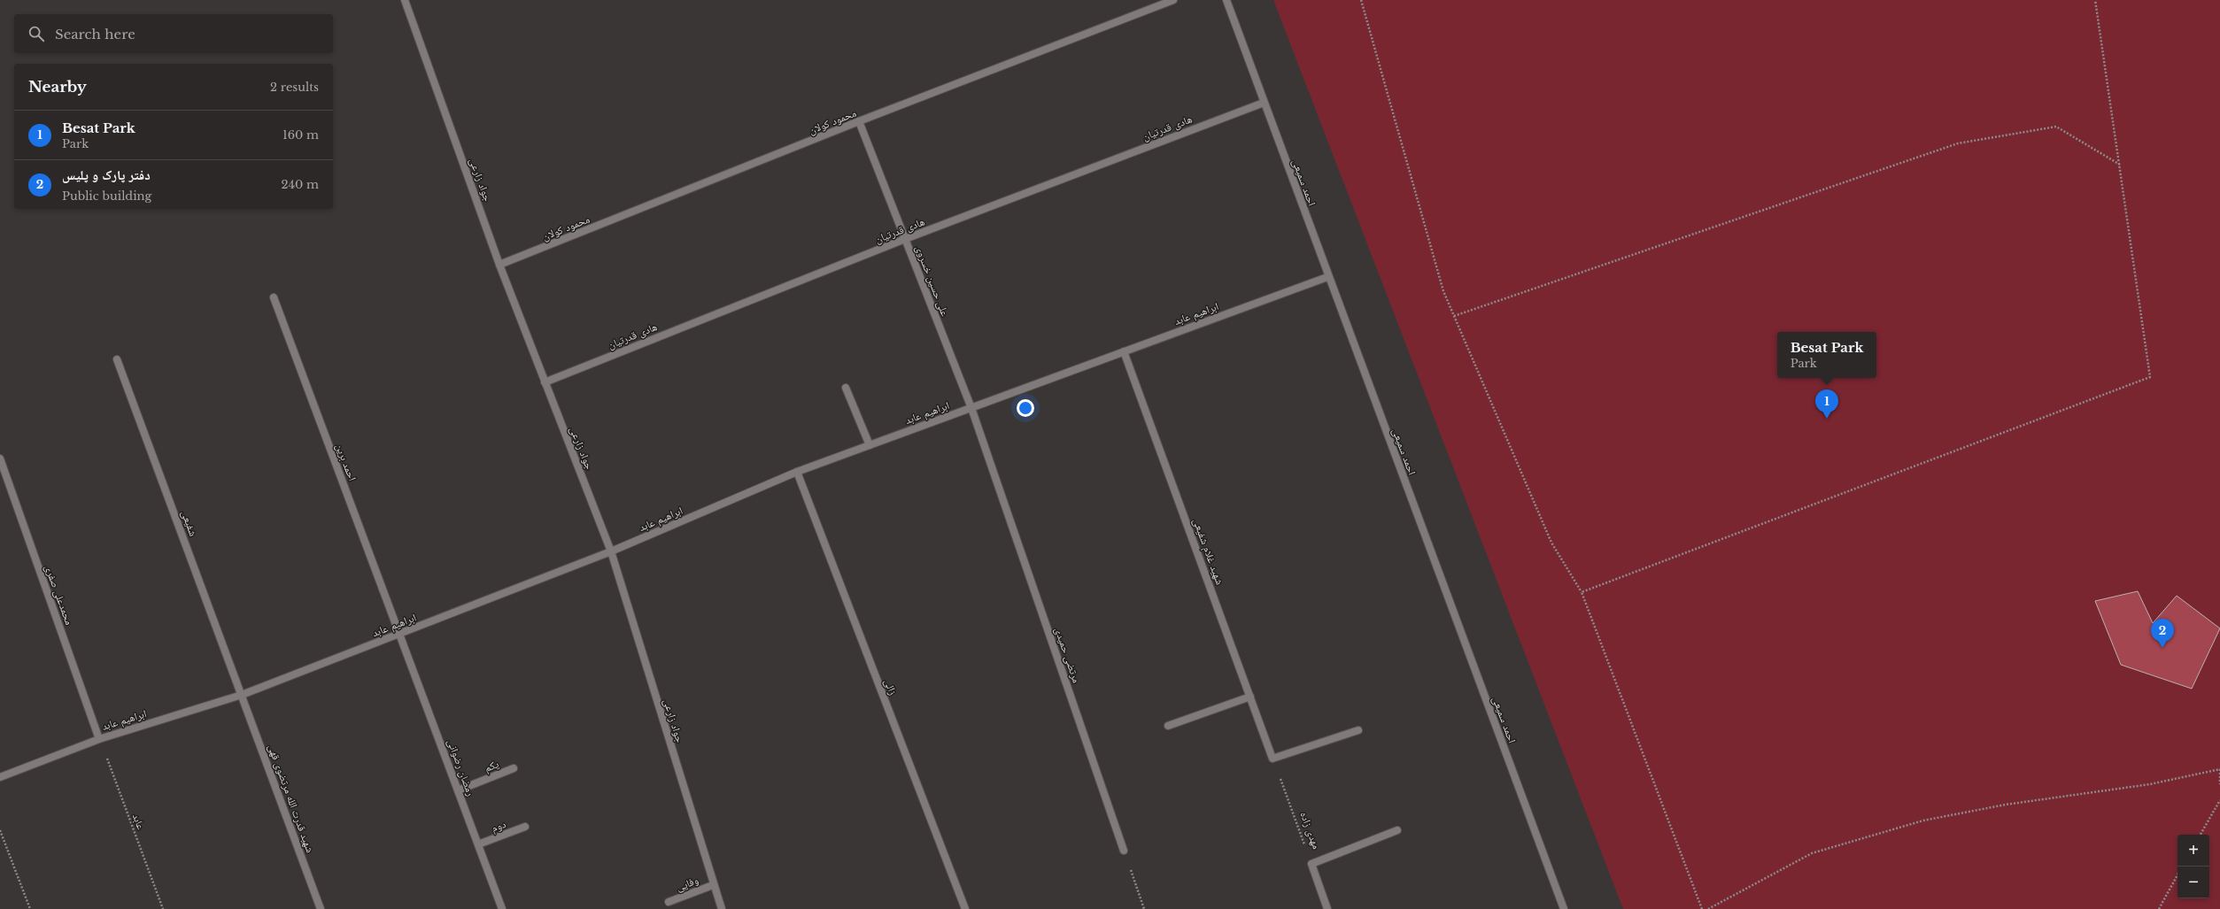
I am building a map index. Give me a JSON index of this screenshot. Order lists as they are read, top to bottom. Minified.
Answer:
{"streets":{"street":["محمود کولان","هادی قدرتیان","جواد زارعی","احمد سمیعی","علی حسین خسروی","ابراهیم عابد","احمد برین","شفیعی","شهید غلام شفیعی","محمدعلی صفری","مرتضی حمیدی","زالی","یکم","رمضان رضوانی","شهید قدرت الله مرتضوی قهی","دوم","مهدی زاده","وفایی"],"path":["عابد"]},"crossings":[["محمود کولان","جواد زارعی"],["محمود کولان","علی حسین خسروی"],["هادی قدرتیان","جواد زارعی"],["هادی قدرتیان","احمد سمیعی"],["هادی قدرتیان","علی حسین خسروی"],["جواد زارعی","ابراهیم عابد"],["جواد زارعی","وفایی"],["احمد سمیعی","ابراهیم عابد"],["علی حسین خسروی","ابراهیم عابد"],["علی حسین خسروی","مرتضی حمیدی"],["ابراهیم عابد","احمد برین"],["ابراهیم عابد","شفیعی"],["ابراهیم عابد","شهید غلام شفیعی"],["ابراهیم عابد","محمدعلی صفری"],["ابراهیم عابد","مرتضی حمیدی"],["ابراهیم عابد","زالی"],["ابراهیم عابد","رمضان رضوانی"],["ابراهیم عابد","شهید قدرت الله مرتضوی قهی"],["ابراهیم عابد","عابد"],["احمد برین","رمضان رضوانی"],["شفیعی","شهید قدرت الله مرتضوی قهی"],["شهید غلام شفیعی","مهدی زاده"],["محمدعلی صفری","عابد"],["یکم","رمضان رضوانی"],["رمضان رضوانی","دوم"]],"page":{"search":"Search here","heading":["Nearby","2 results"],"list":[{"mark":"1","name":"Besat Park","note":"Park","value":"160 m"},{"mark":"2","name":"دفتر پارک و پلیس","note":"Public building","value":"240 m"}],"popup":["Besat Park","Park"],"pins":["1","2"],"map_buttons":["+","−"]}}
